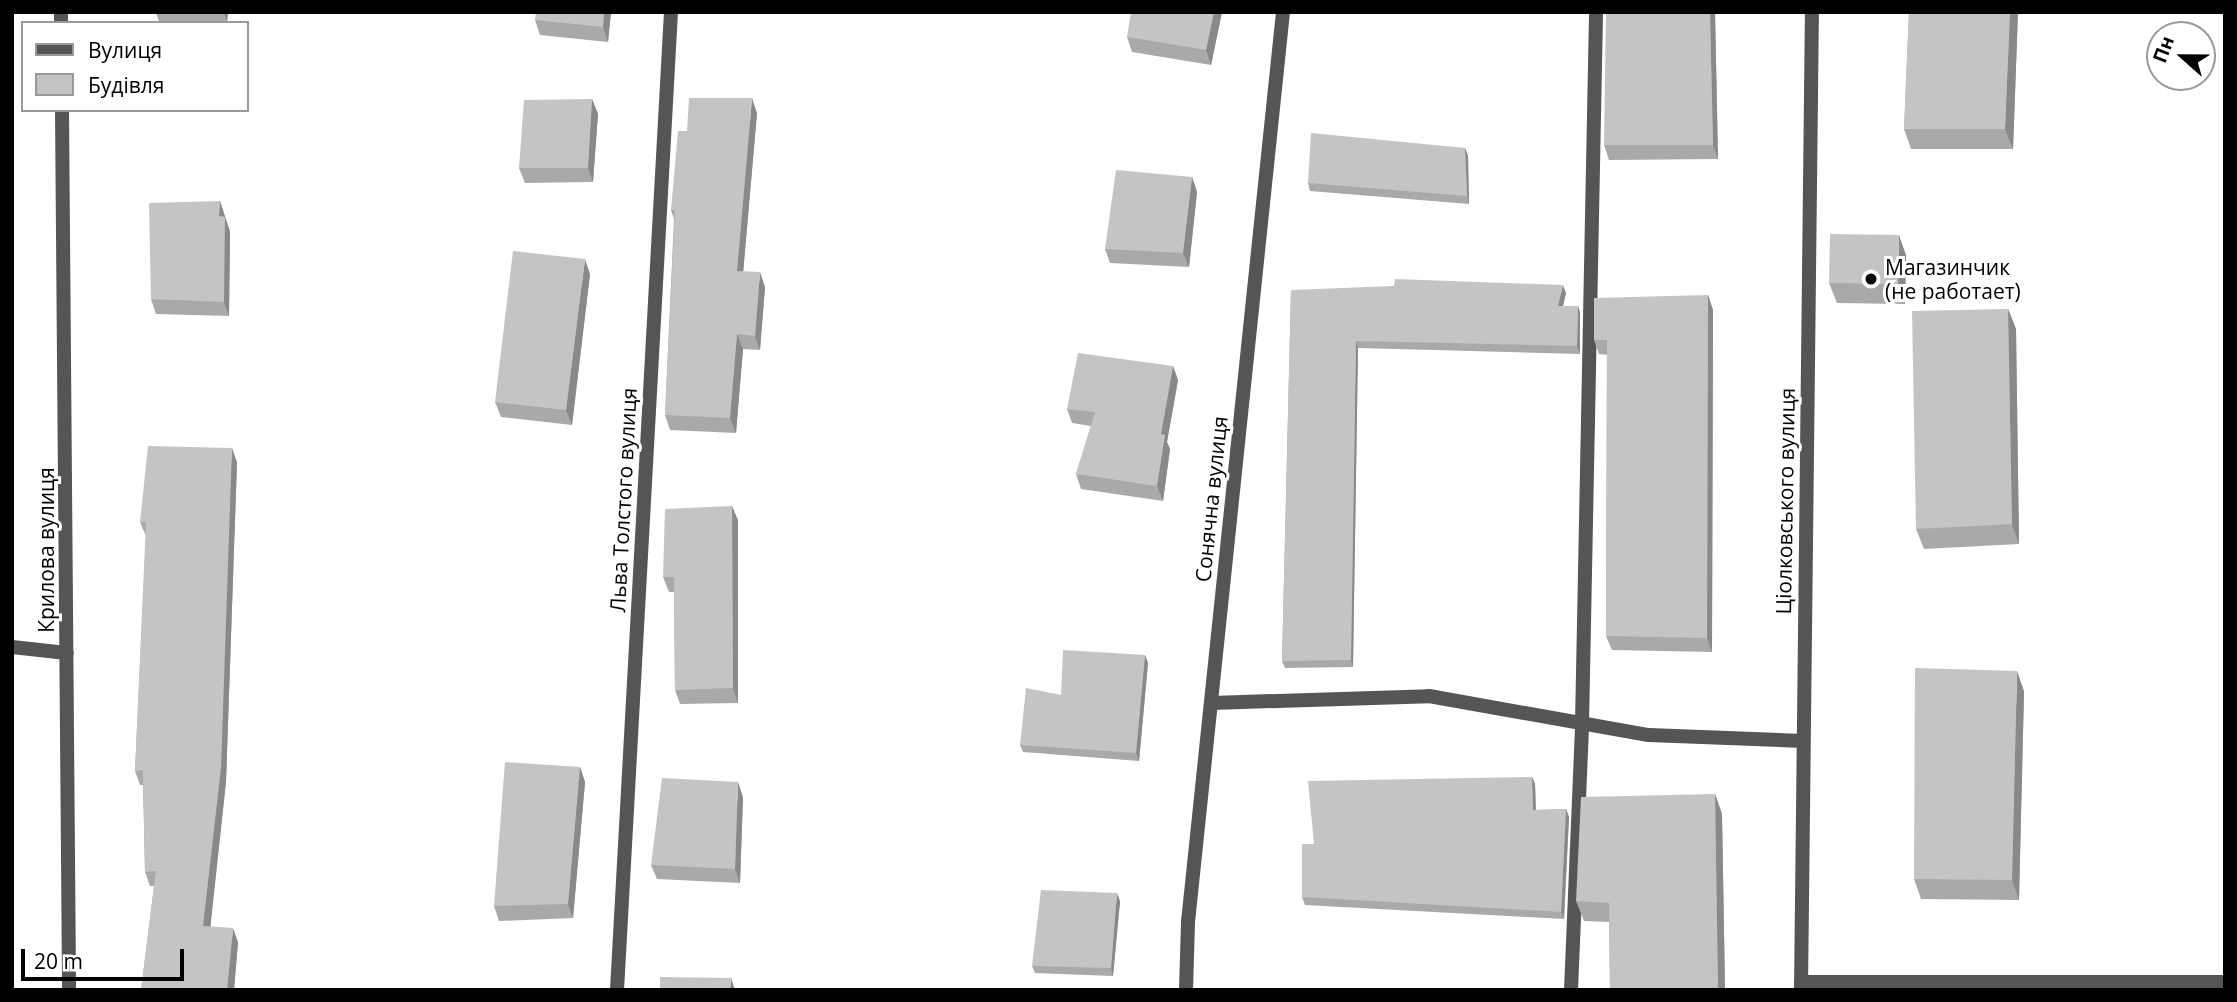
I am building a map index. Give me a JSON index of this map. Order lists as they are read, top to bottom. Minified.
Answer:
{"streets":{"street":["Сонячна вулиця","Льва Толстого вулиця","Ціолковського вулиця","Крилова вулиця"]},"places":["Магазинчик (не работает)"],"legend":["Вулиця","Будівля"],"scale_bar":"20 m","north":"left"}
